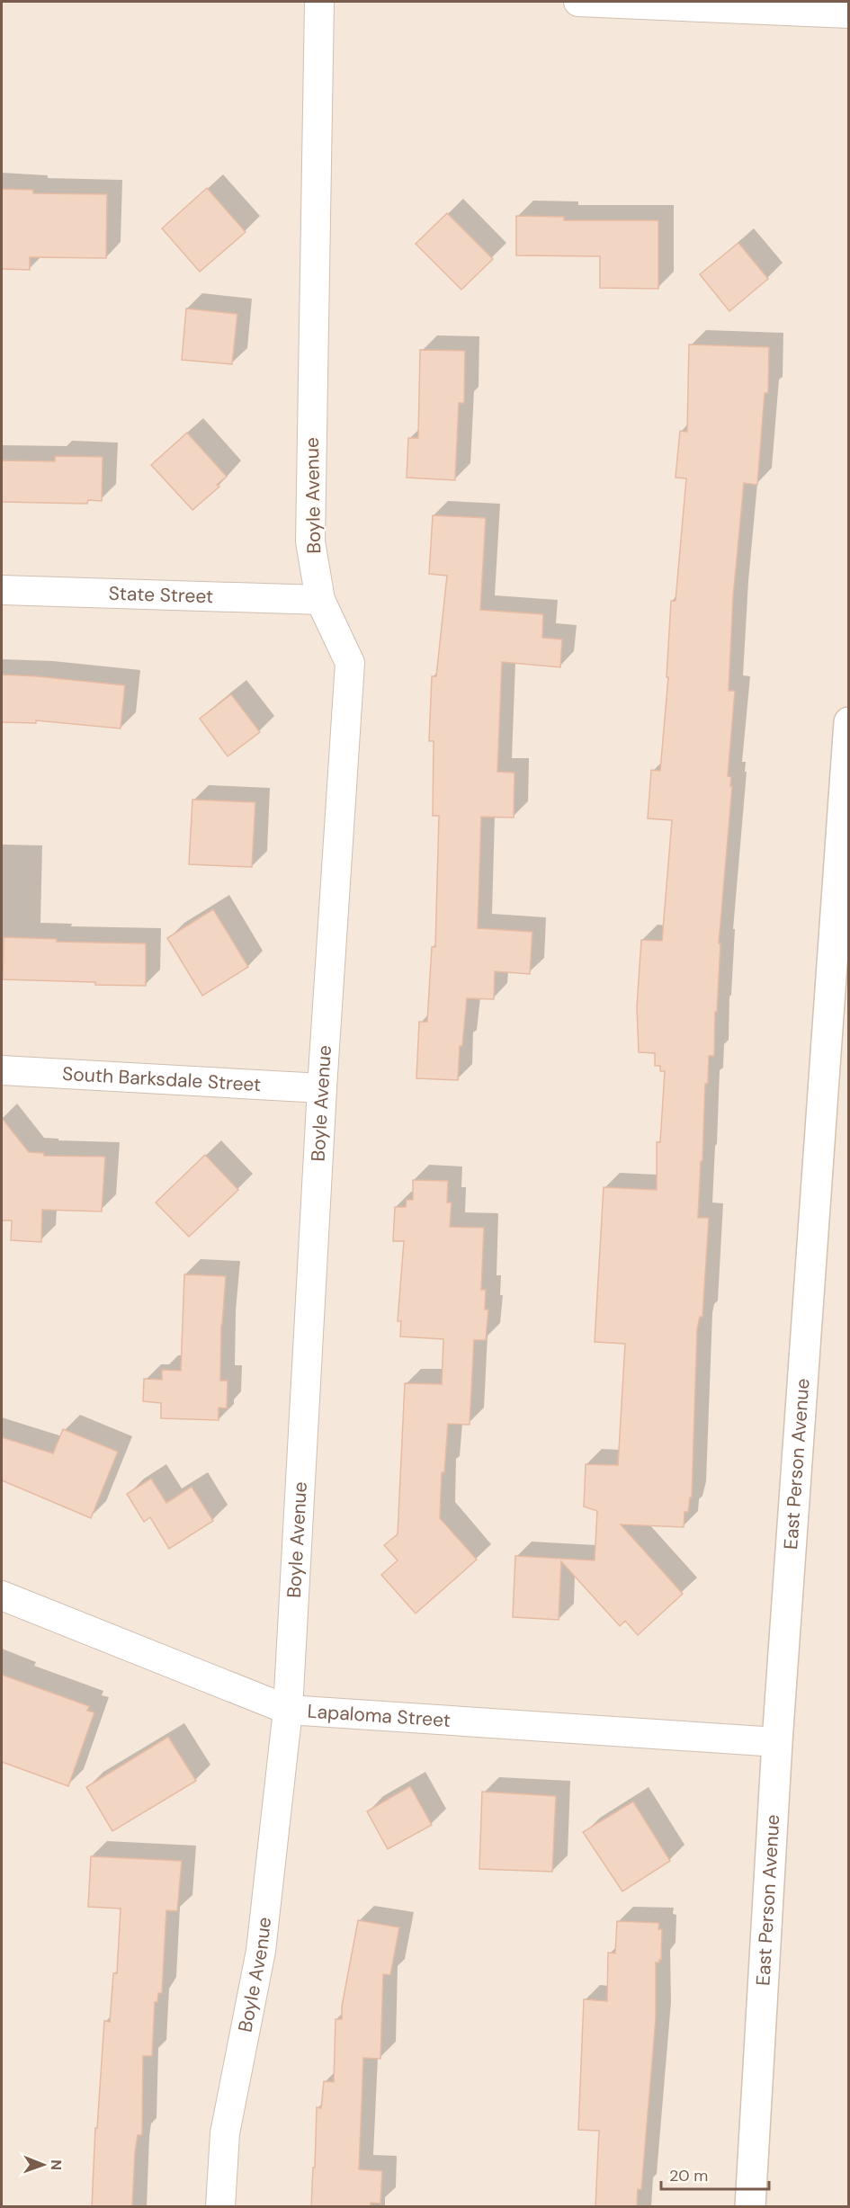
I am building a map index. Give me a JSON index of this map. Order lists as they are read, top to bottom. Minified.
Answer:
{"streets":{"main road":["East Person Avenue"],"street":["Boyle Avenue","State Street","South Barksdale Street","Lapaloma Street"]},"crossings":[["Boyle Avenue","State Street"],["Boyle Avenue","South Barksdale Street"],["Boyle Avenue","Lapaloma Street"],["East Person Avenue","Lapaloma Street"]],"scale_bar":"20 m","north":"right"}
